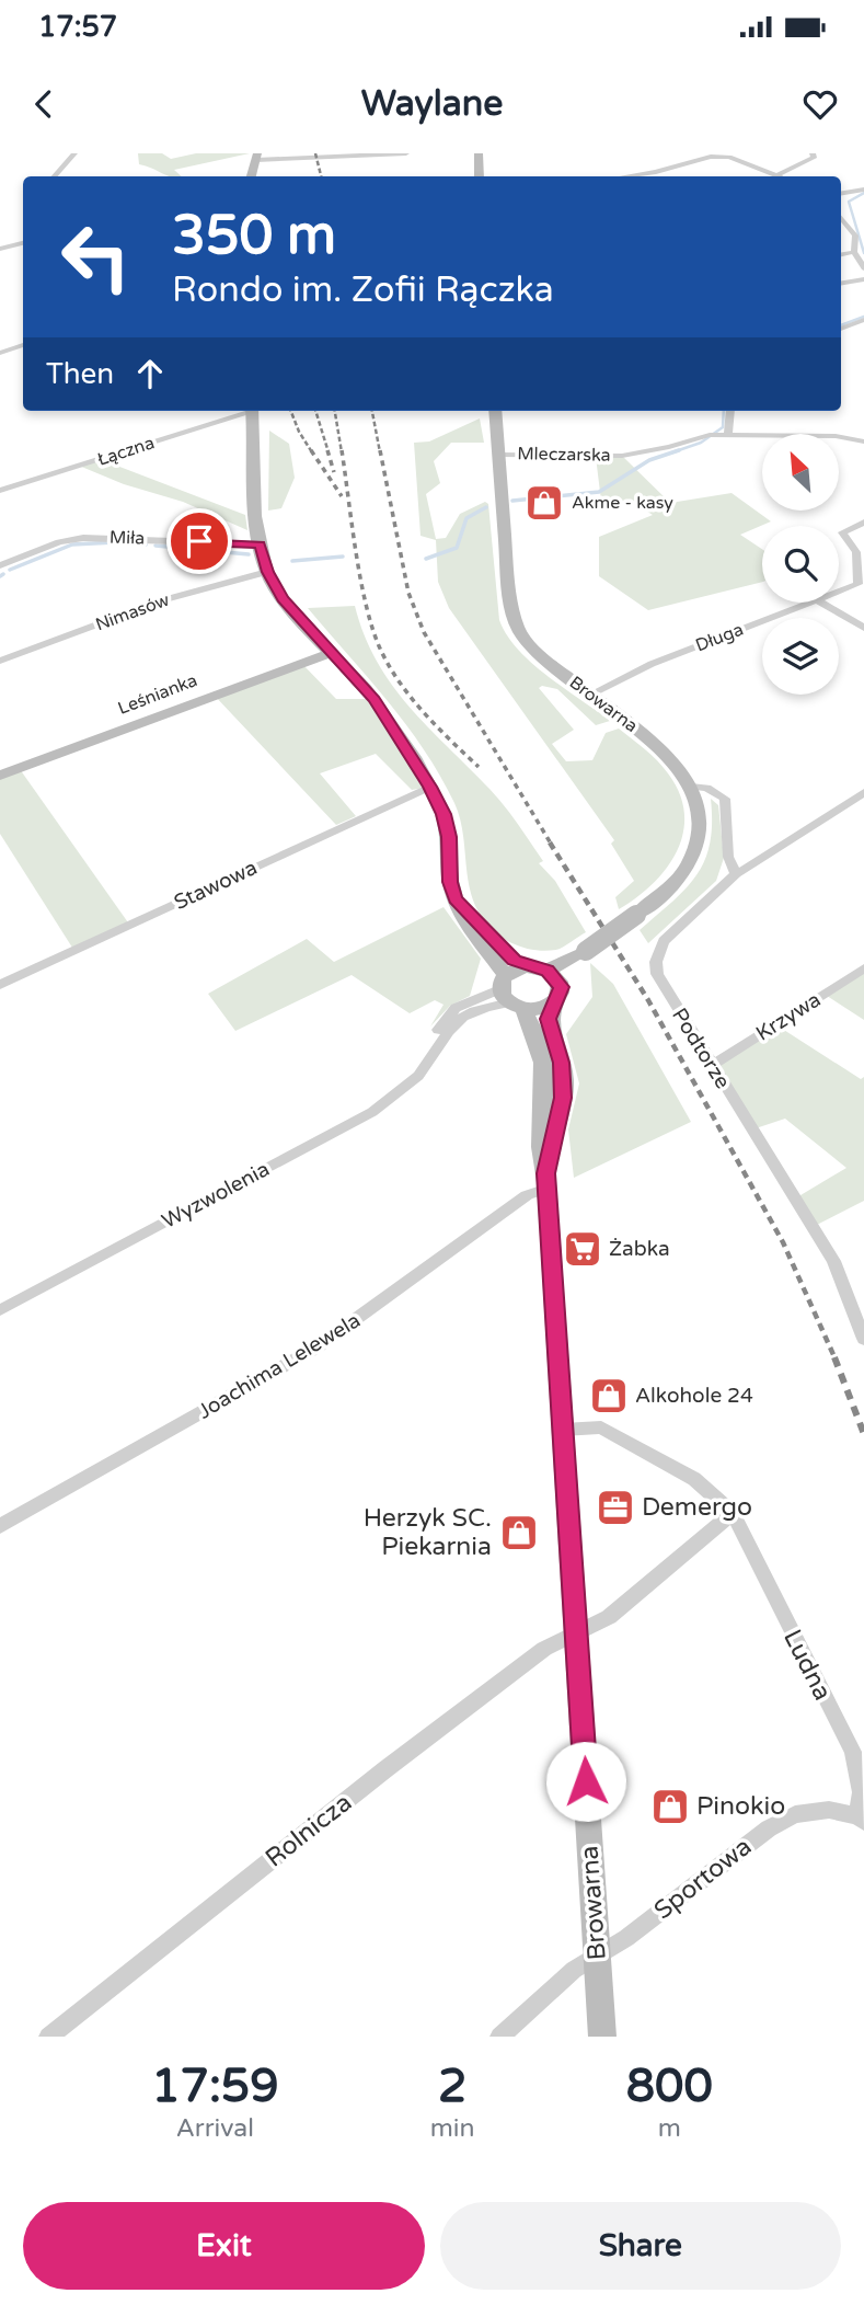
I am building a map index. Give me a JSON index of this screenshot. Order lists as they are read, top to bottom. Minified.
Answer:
{"streets":{"street":["Łączna","Mleczarska","Miła","Nimasów","Długa","Leśnianka","Browarna","Stawowa","Krzywa","Podtorze","Wyzwolenia","Joachima Lelewela","Ludna","Rolnicza","Sportowa"]},"crossings":[["Mleczarska","Browarna"],["Długa","Browarna"],["Browarna","Wyzwolenia"],["Browarna","Joachima Lelewela"],["Browarna","Ludna"],["Browarna","Rolnicza"],["Browarna","Sportowa"],["Krzywa","Podtorze"],["Ludna","Sportowa"]],"places":{"shop":["Akme - kasy","Alkohole 24","Herzyk SC. Piekarnia","Pinokio"],"supermarket":["Żabka"],"office":["Demergo"]},"north":"top left","page":{"status":"17:57","header":"Waylane","turn":["350 m","Rondo im. Zofii Rączka"],"then":"Then","eta":["17:59","Arrival","2","min","800","m"],"buttons":["Exit","Share"]}}
